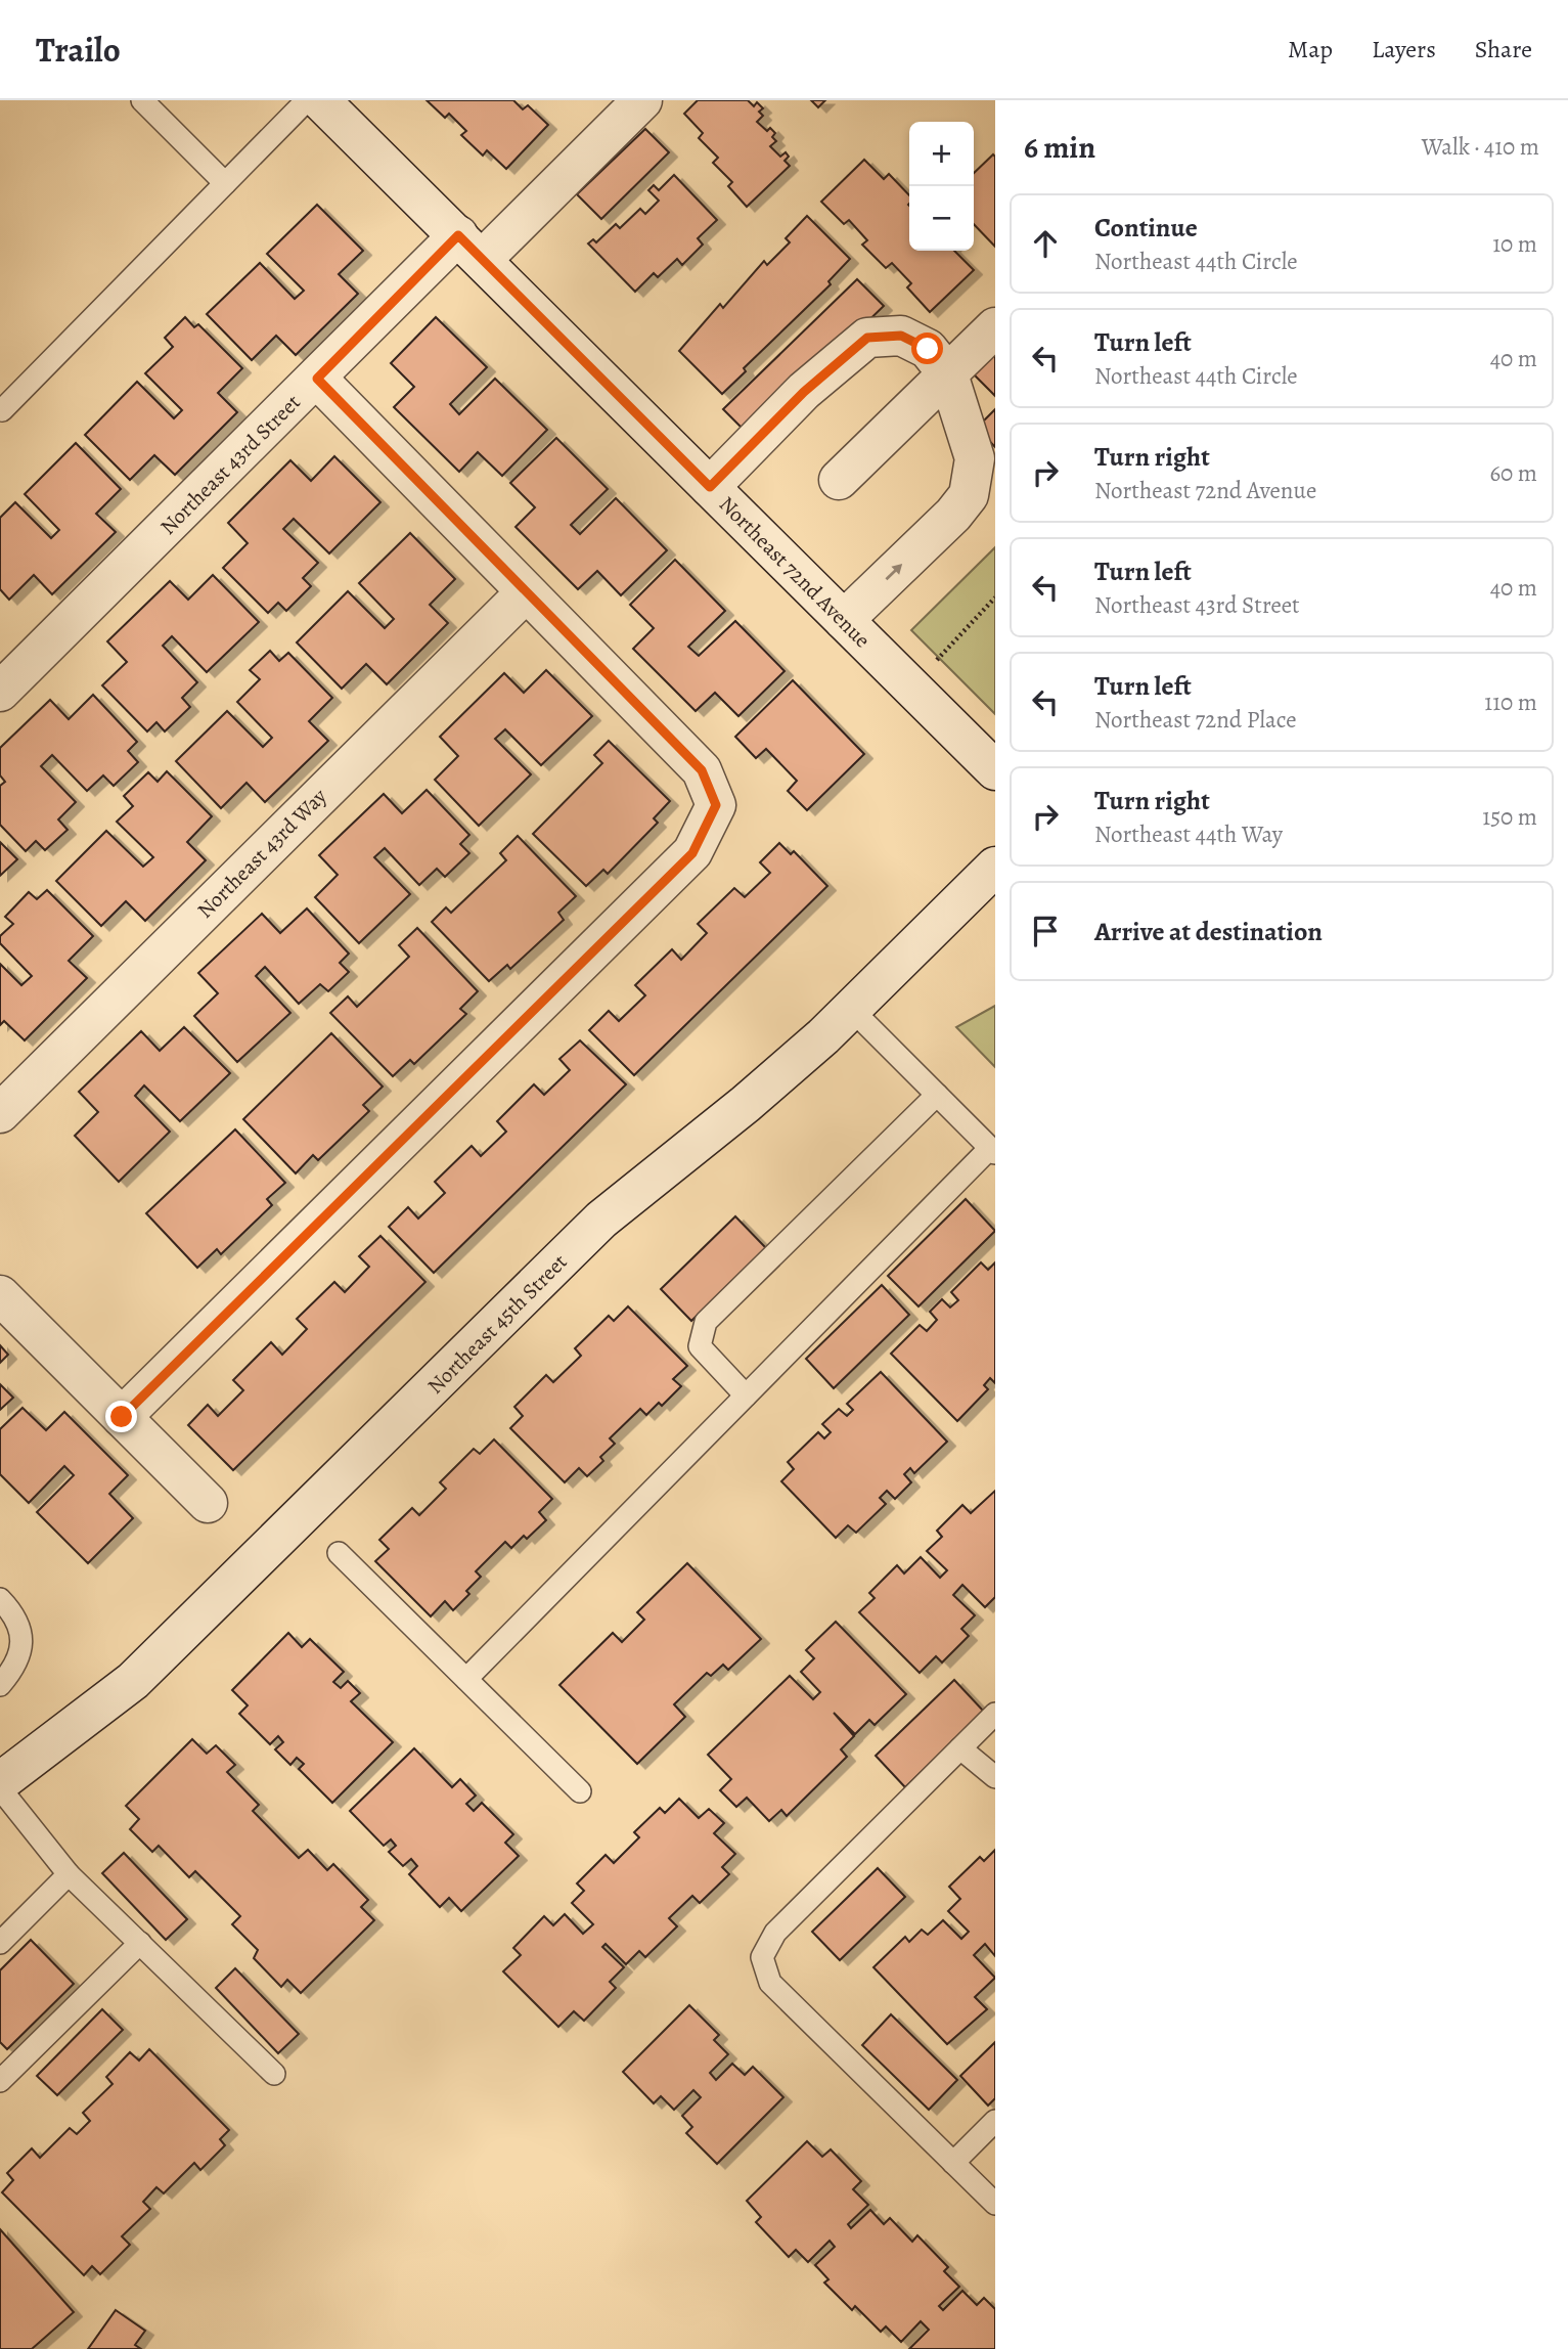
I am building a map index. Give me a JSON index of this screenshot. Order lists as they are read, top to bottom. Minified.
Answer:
{"streets":{"street":["Northeast 43rd Street","Northeast 72nd Avenue","Northeast 43rd Way","Northeast 45th Street"]},"crossings":[["Northeast 43rd Street","Northeast 72nd Avenue"]],"page":{"header":"Trailo","nav":["Map","Layers","Share"],"heading":["6 min","Walk · 410 m"],"map_buttons":["+","−"],"list":[["Continue","Northeast 44th Circle","10 m"],["Turn left","Northeast 44th Circle","40 m"],["Turn right","Northeast 72nd Avenue","60 m"],["Turn left","Northeast 43rd Street","40 m"],["Turn left","Northeast 72nd Place","110 m"],["Turn right","Northeast 44th Way","150 m"],"Arrive at destination"]}}
